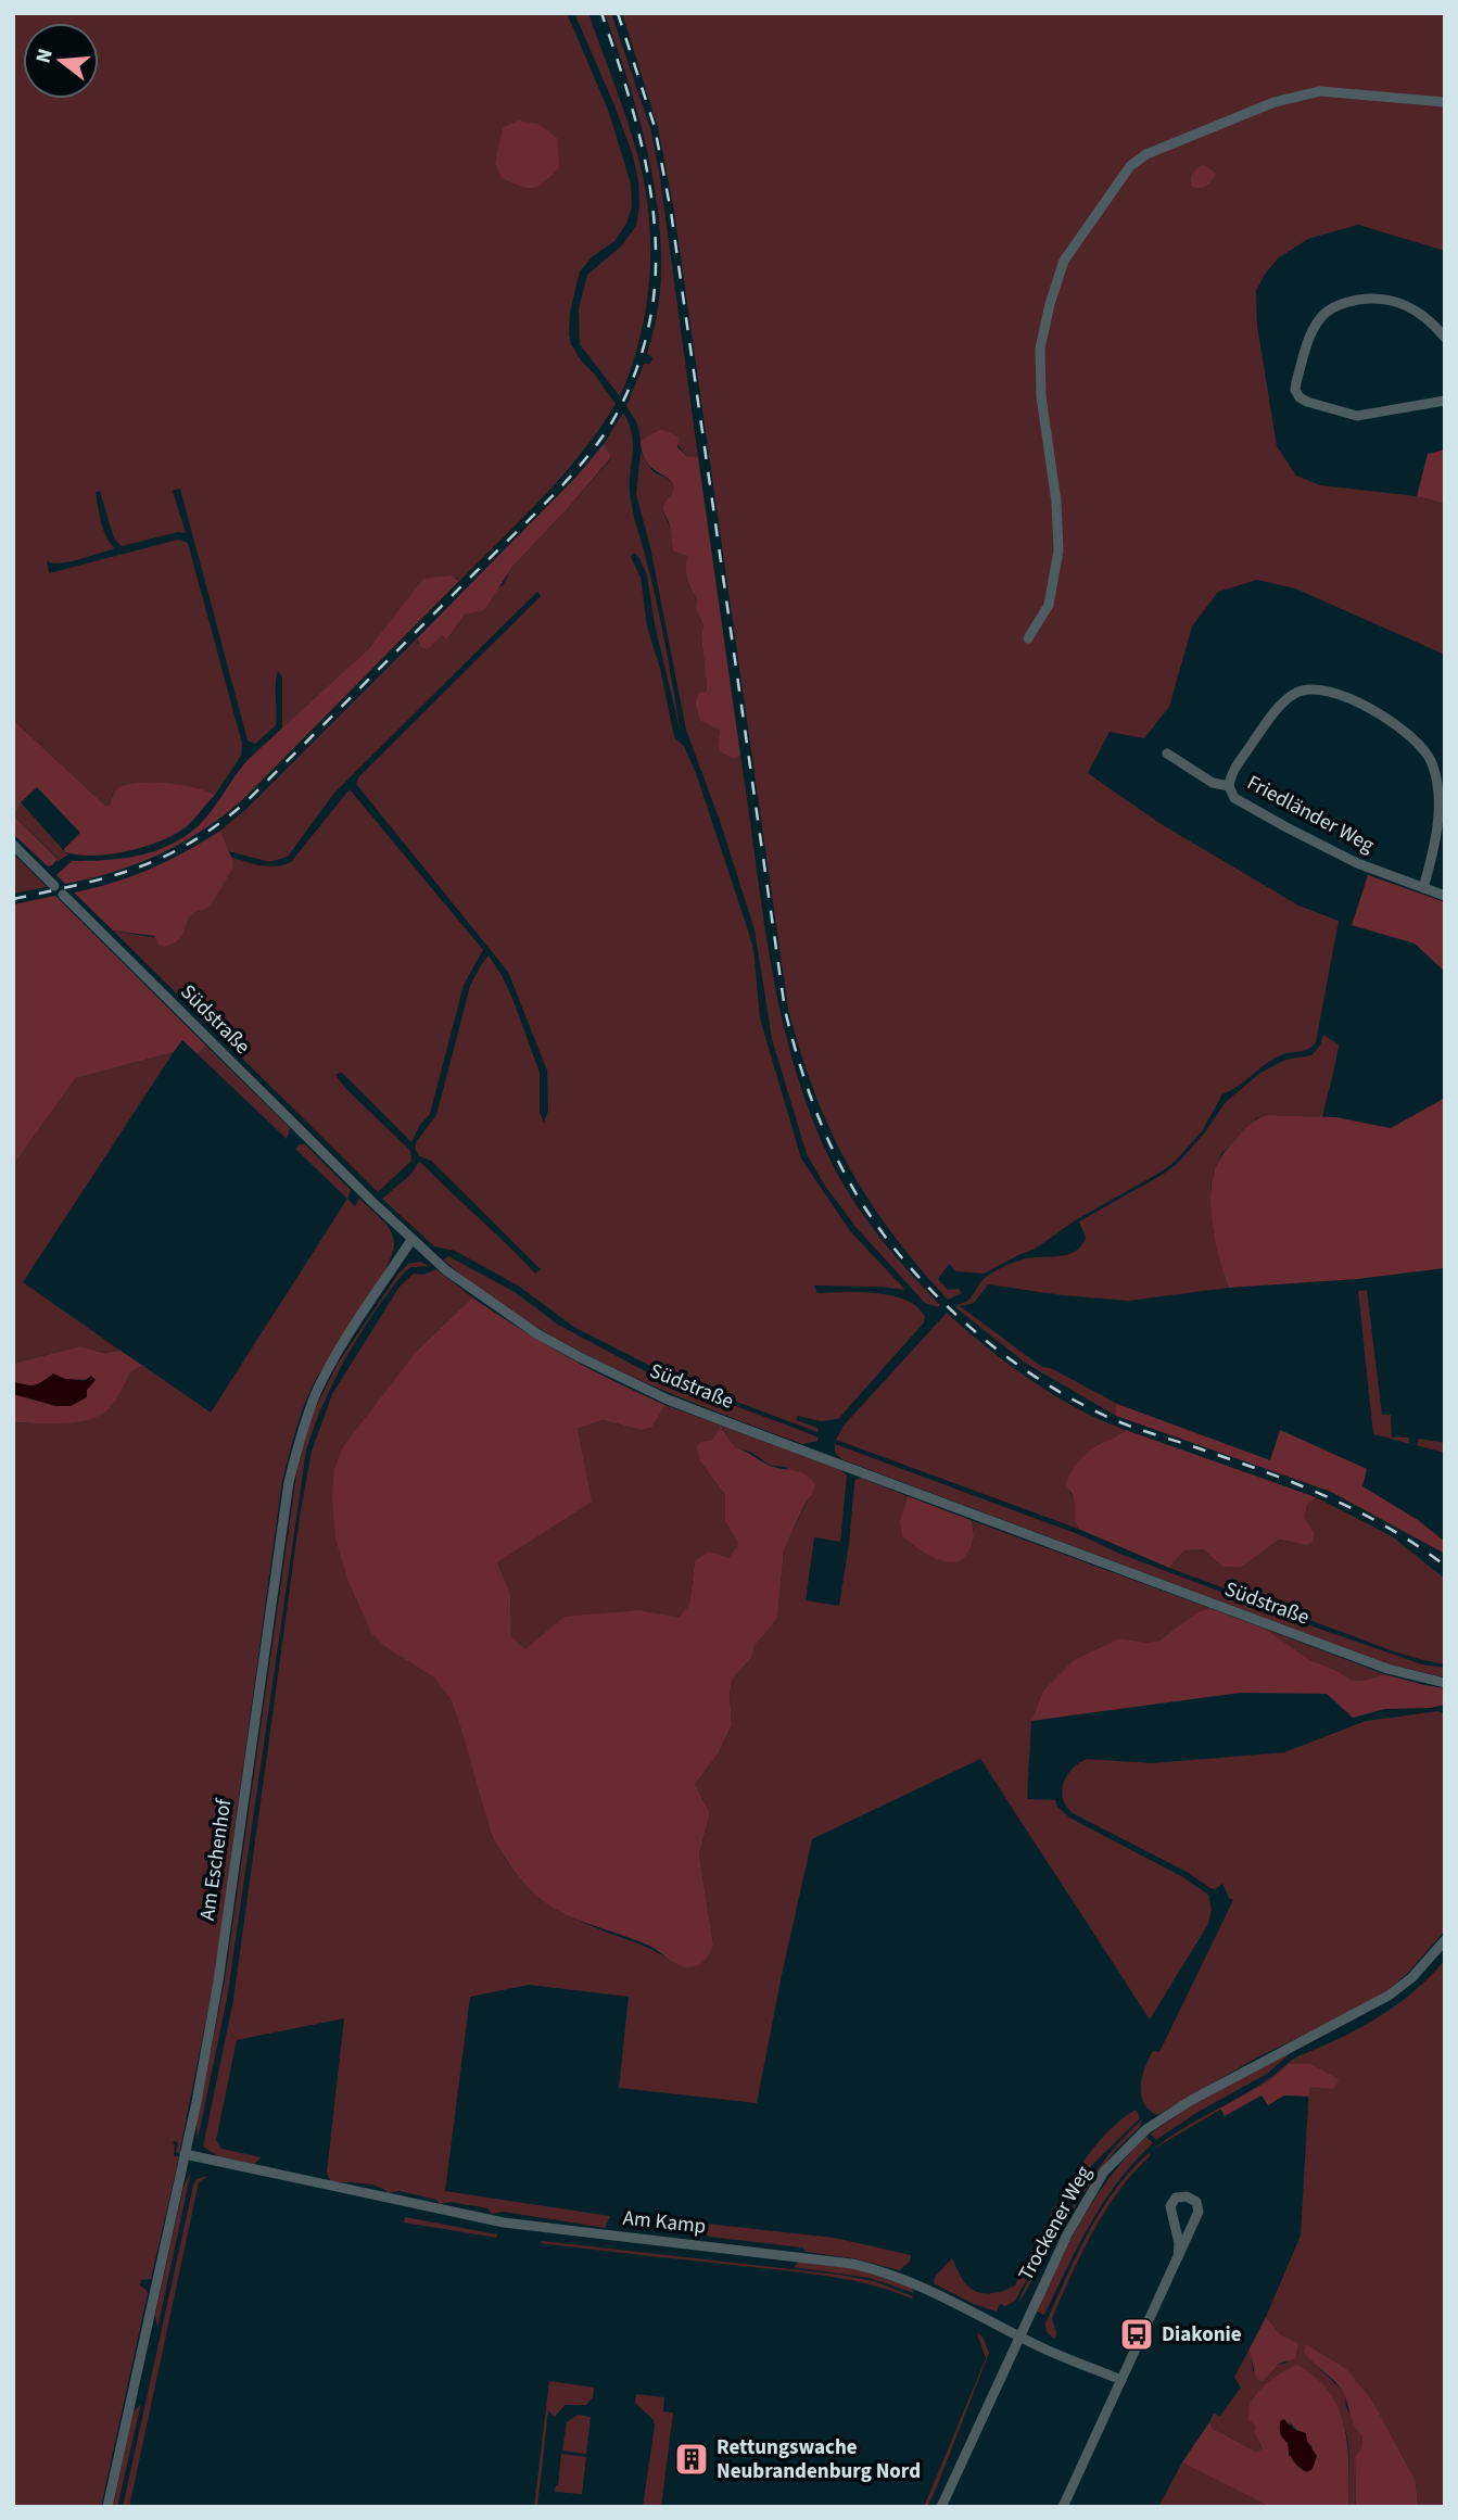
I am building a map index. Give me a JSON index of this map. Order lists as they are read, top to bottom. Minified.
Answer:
{"streets":{"street":["Friedländer Weg","Südstraße","Am Eschenhof","Am Kamp","Trockener Weg"]},"crossings":[["Südstraße","Am Eschenhof"],["Am Eschenhof","Am Kamp"],["Am Kamp","Trockener Weg"]],"places":{"bus stop":["Diakonie"],"building":["Rettungswache Neubrandenburg Nord"]},"north":"left"}
